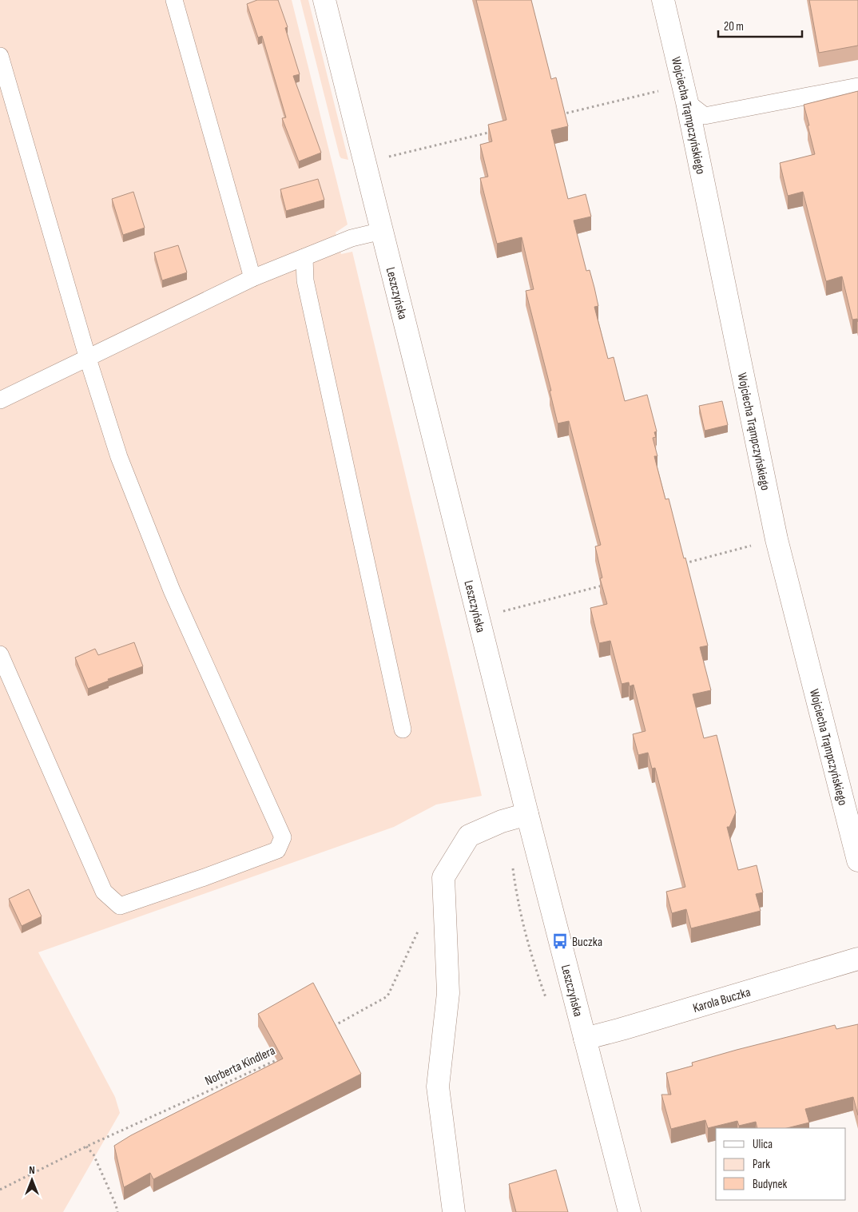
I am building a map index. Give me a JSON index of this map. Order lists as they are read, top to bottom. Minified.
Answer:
{"streets":{"street":["Wojciecha Trąmpczyńskiego","Leszczyńska","Karola Buczka"],"path":["Norberta Kindlera"]},"crossings":[["Leszczyńska","Karola Buczka"]],"places":{"bus stop":["Buczka"]},"legend":["Ulica","Park","Budynek"],"scale_bar":"20 m","north":"top"}
